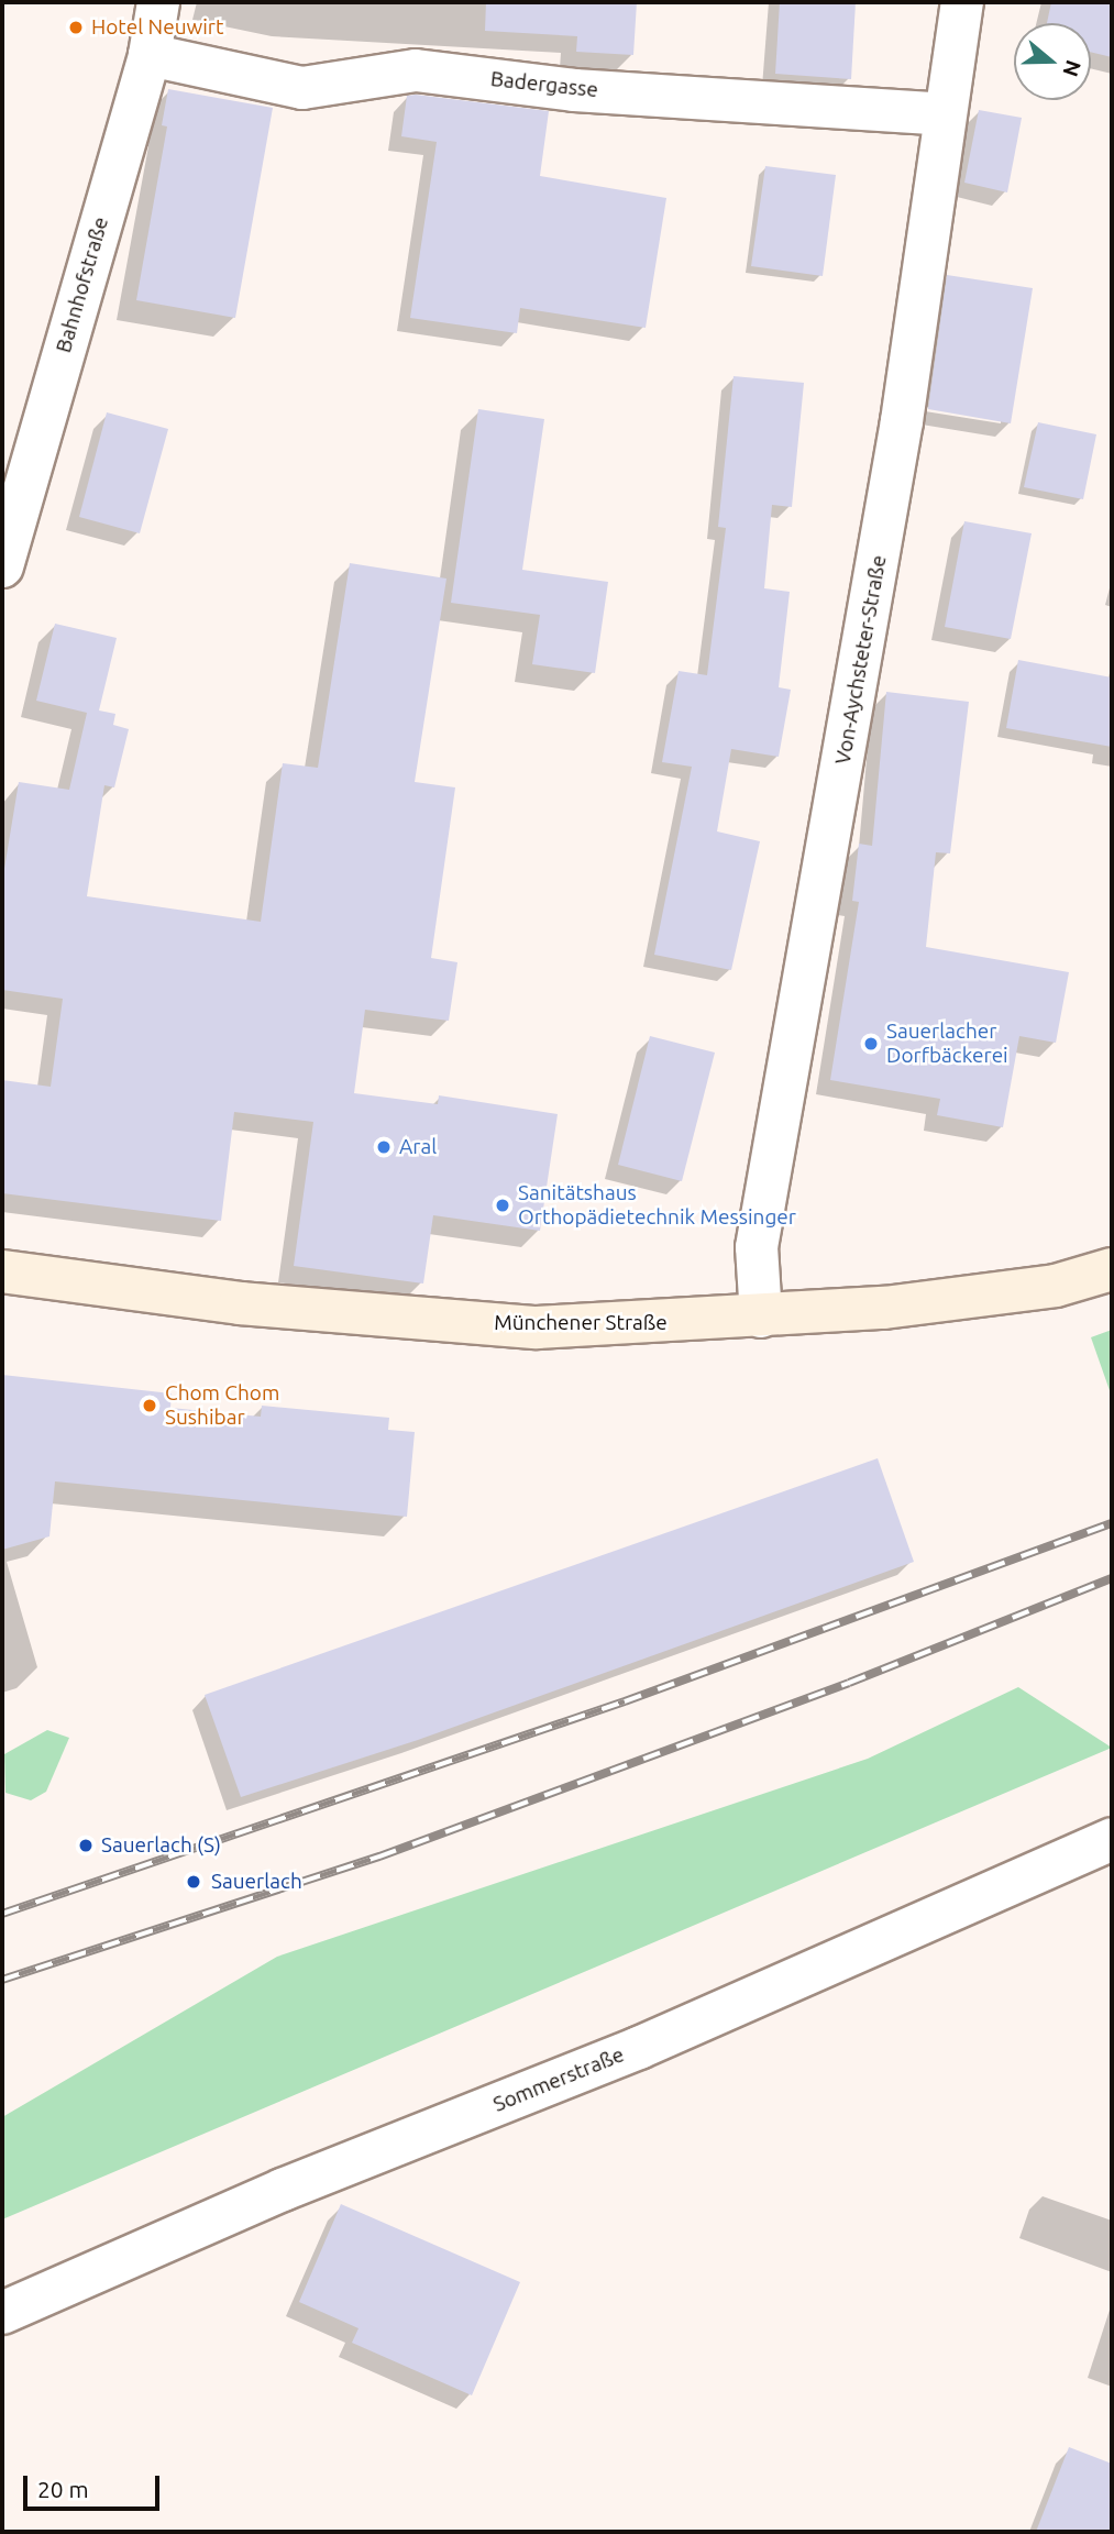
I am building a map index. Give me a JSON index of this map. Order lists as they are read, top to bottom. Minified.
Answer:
{"streets":{"main road":["Münchener Straße"],"street":["Badergasse","Bahnhofstraße","Von-Aychsteter-Straße","Sommerstraße"]},"crossings":[["Badergasse","Bahnhofstraße"],["Badergasse","Von-Aychsteter-Straße"],["Von-Aychsteter-Straße","Münchener Straße"]],"places":["Hotel Neuwirt","Sauerlacher Dorfbäckerei","Aral","Sanitätshaus Orthopädietechnik Messinger","Chom Chom Sushibar","Sauerlach (S)","Sauerlach"],"scale_bar":"20 m","north":"right"}
